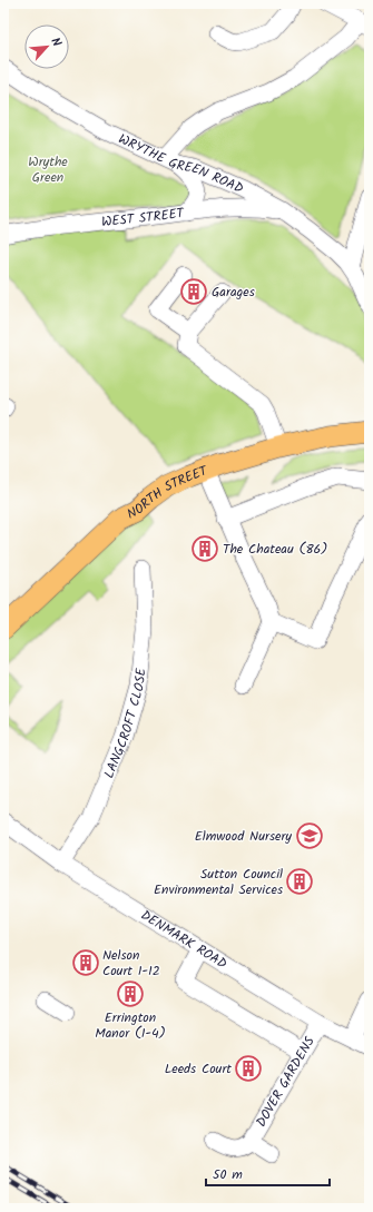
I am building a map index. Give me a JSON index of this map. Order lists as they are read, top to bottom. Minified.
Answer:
{"streets":{"main road":["NORTH STREET"],"street":["WRYTHE GREEN ROAD","WEST STREET","LANGCROFT CLOSE","DENMARK ROAD","DOVER GARDENS"]},"crossings":[["WRYTHE GREEN ROAD","WEST STREET"],["LANGCROFT CLOSE","DENMARK ROAD"],["DENMARK ROAD","DOVER GARDENS"]],"parks":["Wrythe Green"],"places":{"building":["Garages","The Chateau (86)","Sutton Council Environmental Services","Nelson Court 1-12","Errington Manor (1-4)","Leeds Court"],"school or university":["Elmwood Nursery"]},"scale_bar":"50 m","north":"top right"}
